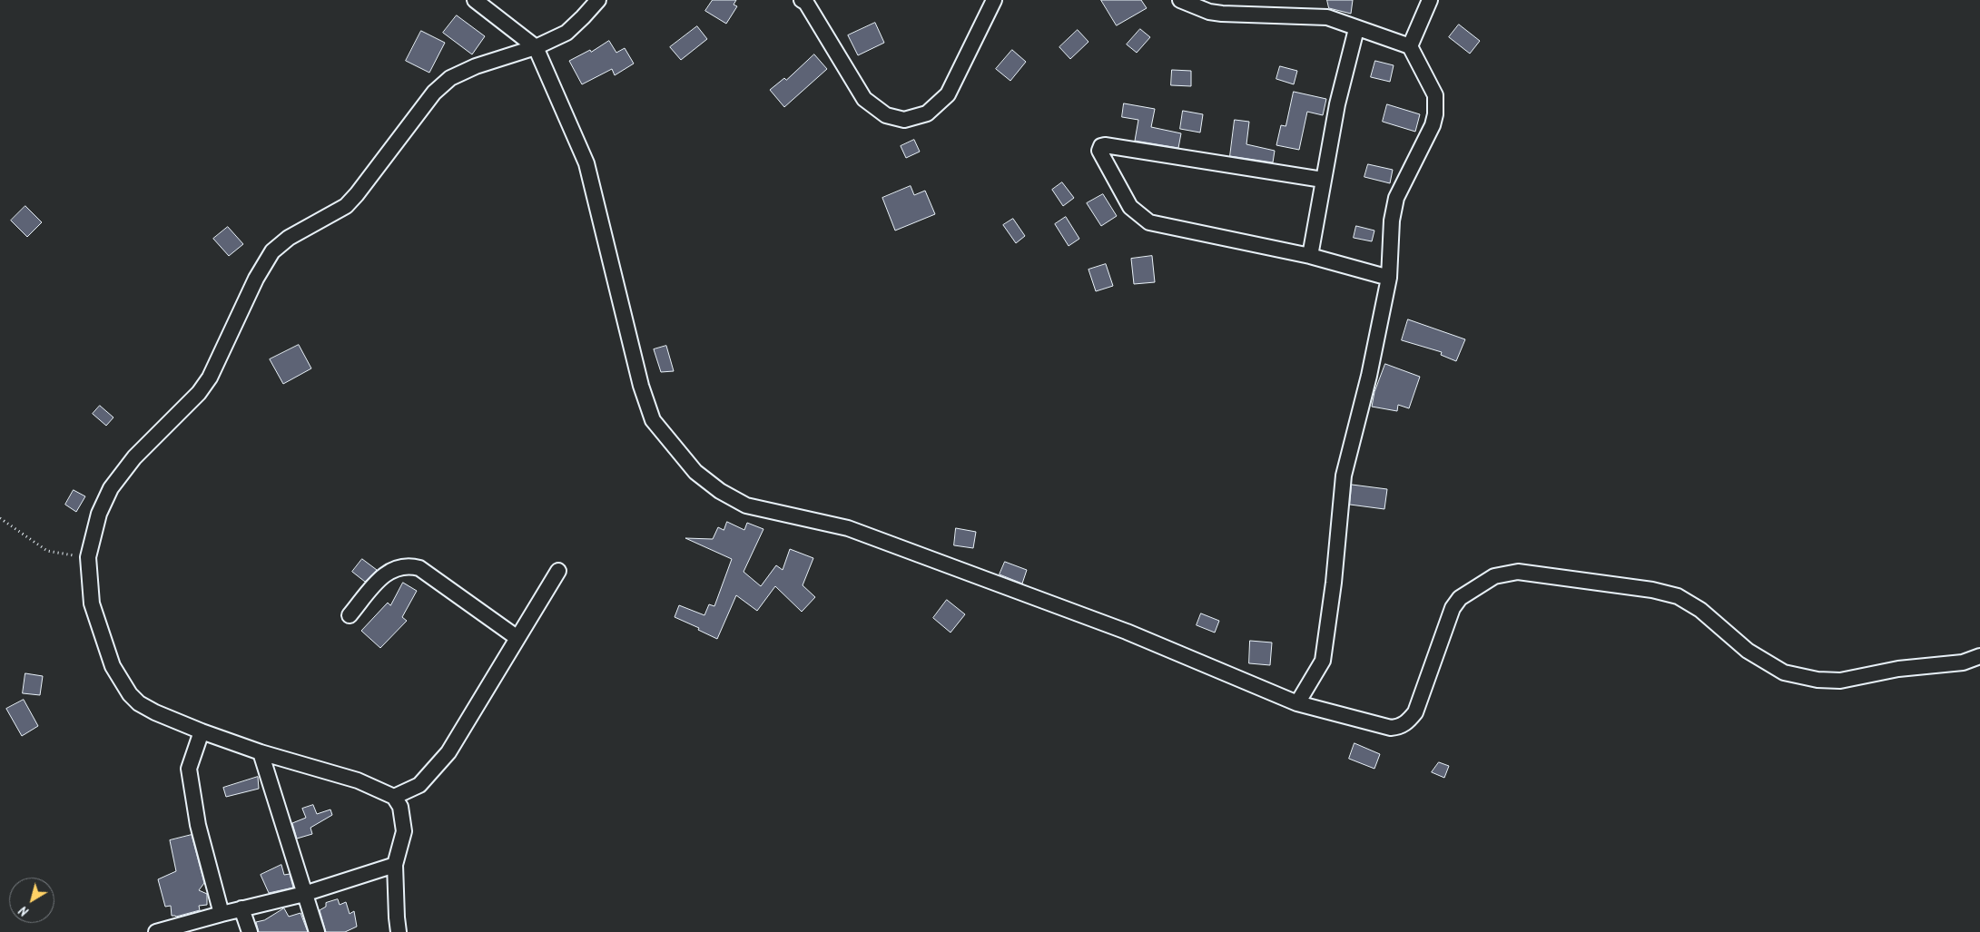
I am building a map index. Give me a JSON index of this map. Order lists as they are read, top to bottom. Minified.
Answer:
{"north":"bottom left"}
